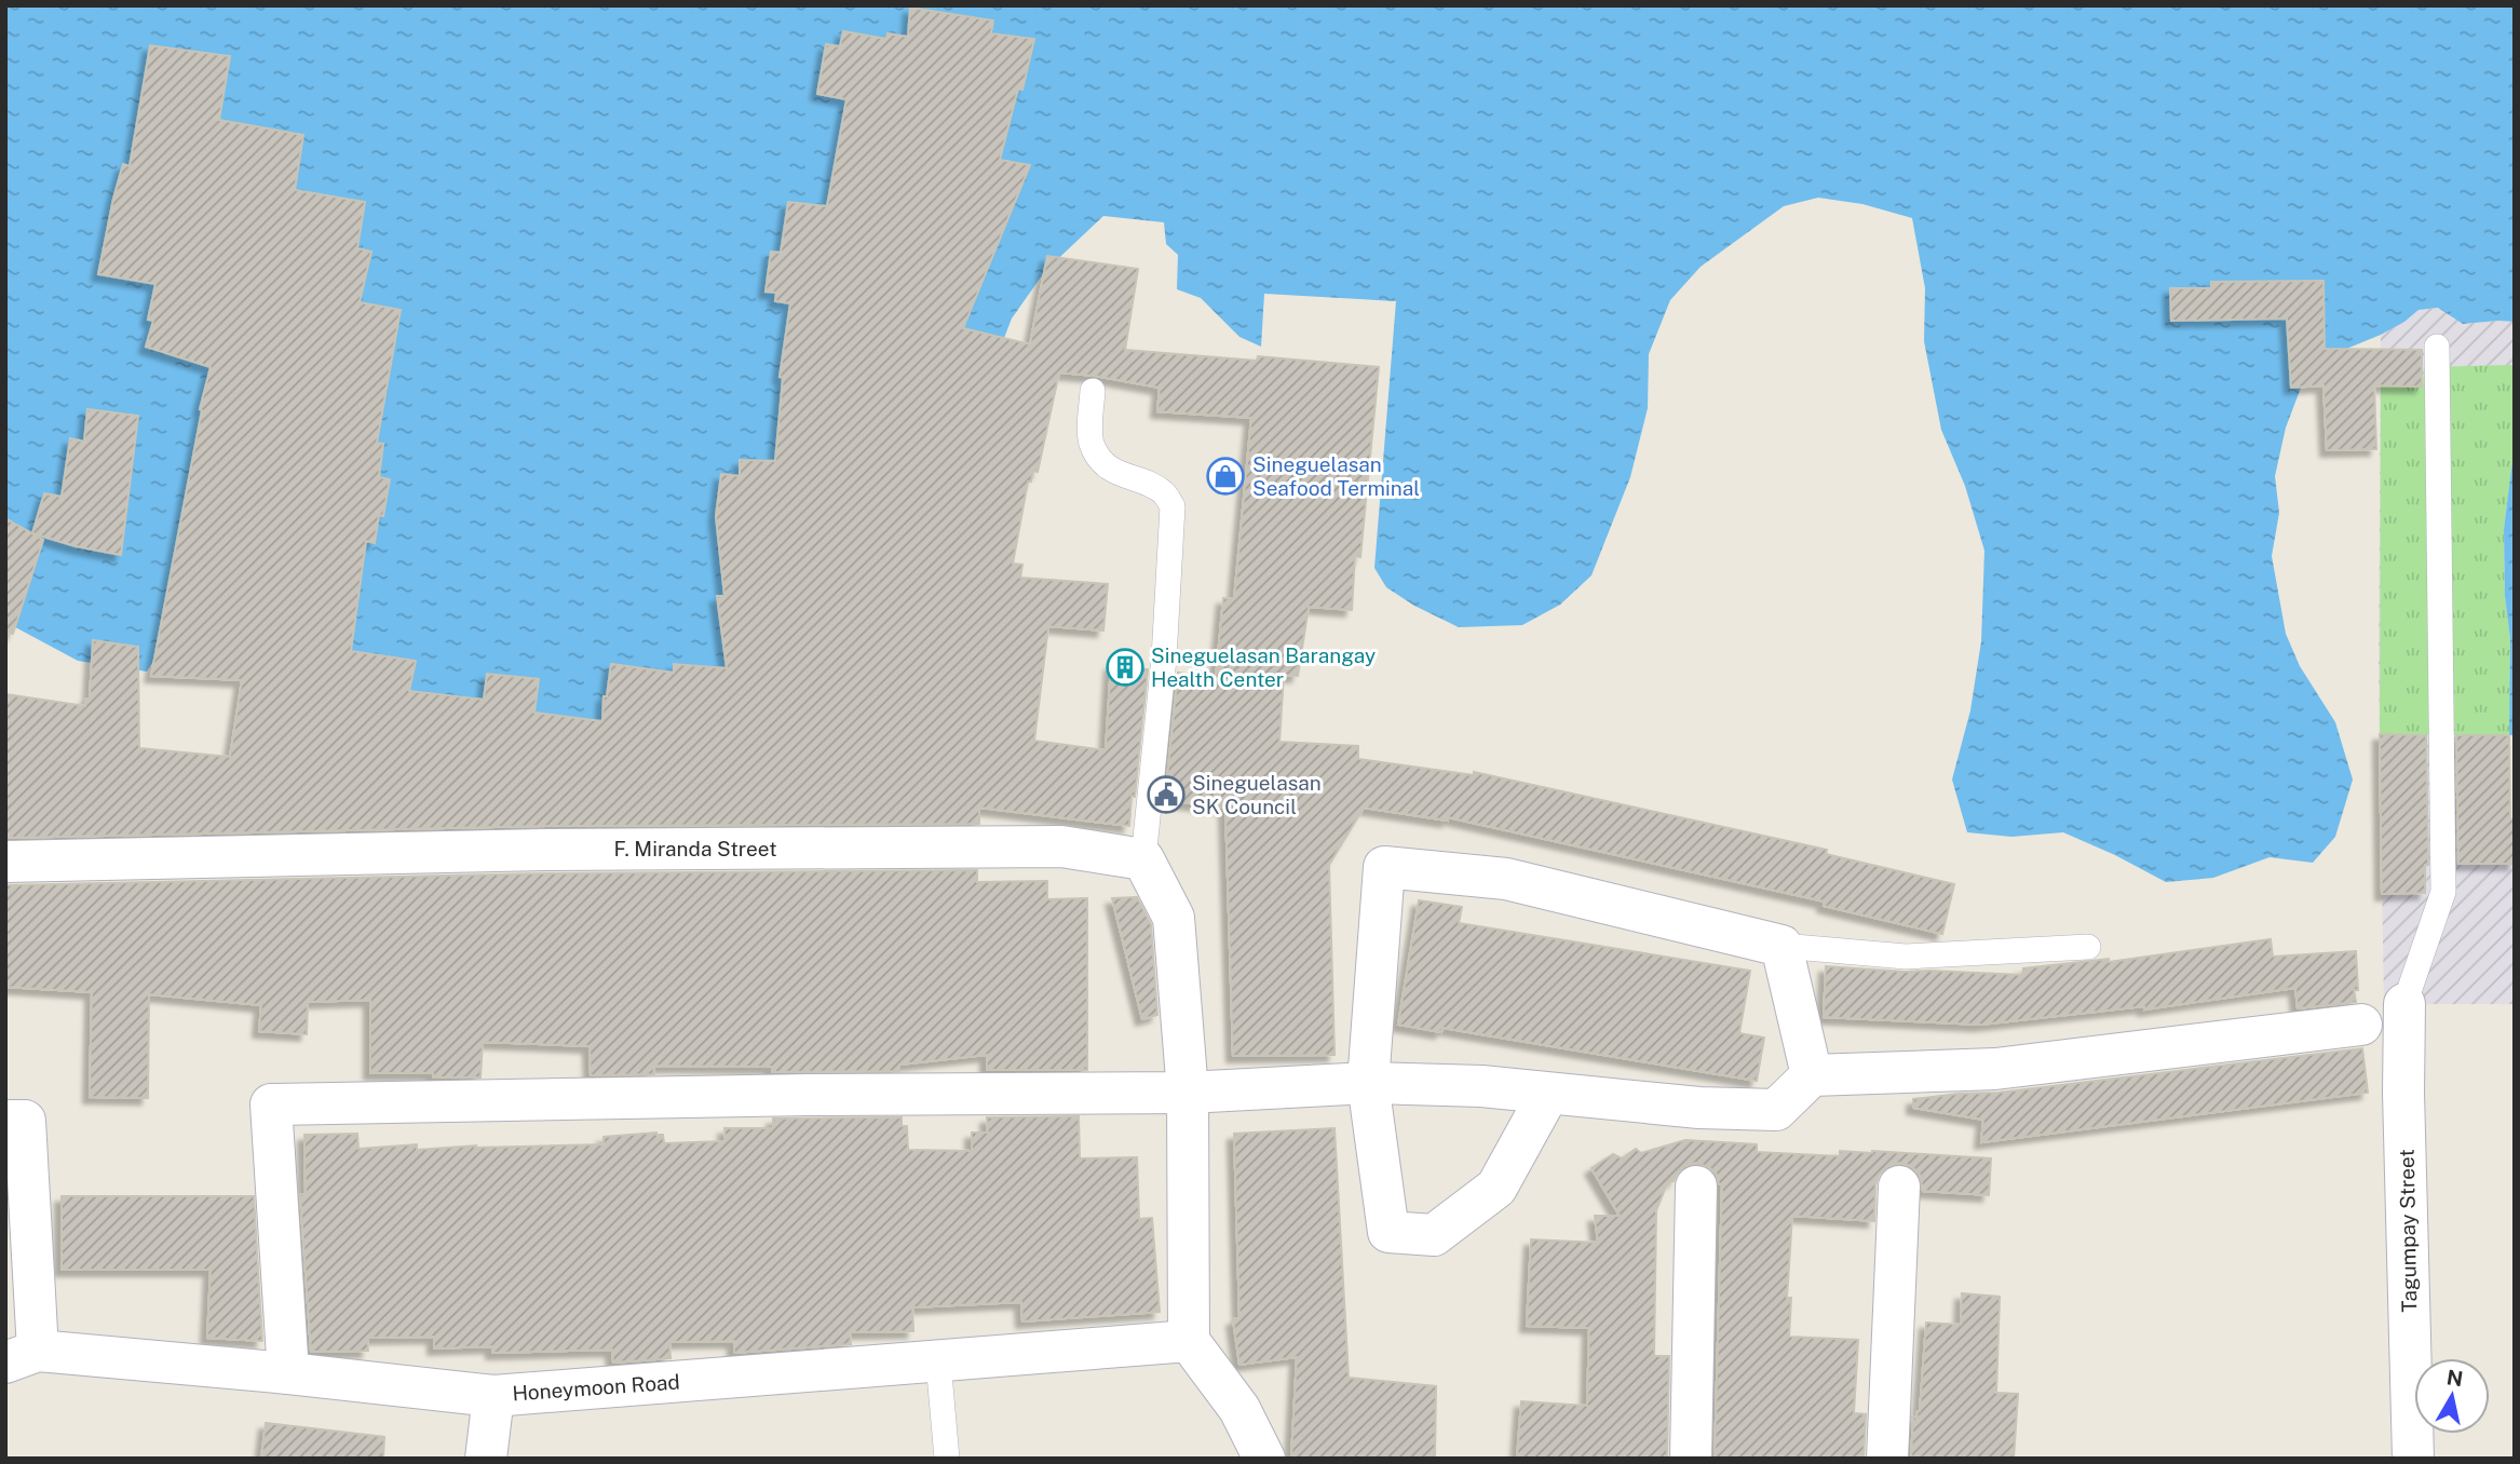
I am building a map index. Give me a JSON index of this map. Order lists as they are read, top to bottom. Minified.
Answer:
{"streets":{"street":["F. Miranda Street","Tagumpay Street","Honeymoon Road"]},"places":{"shop":["Sineguelasan Seafood Terminal"],"building":["Sineguelasan Barangay Health Center"],"public building":["Sineguelasan SK Council"]},"north":"top"}
